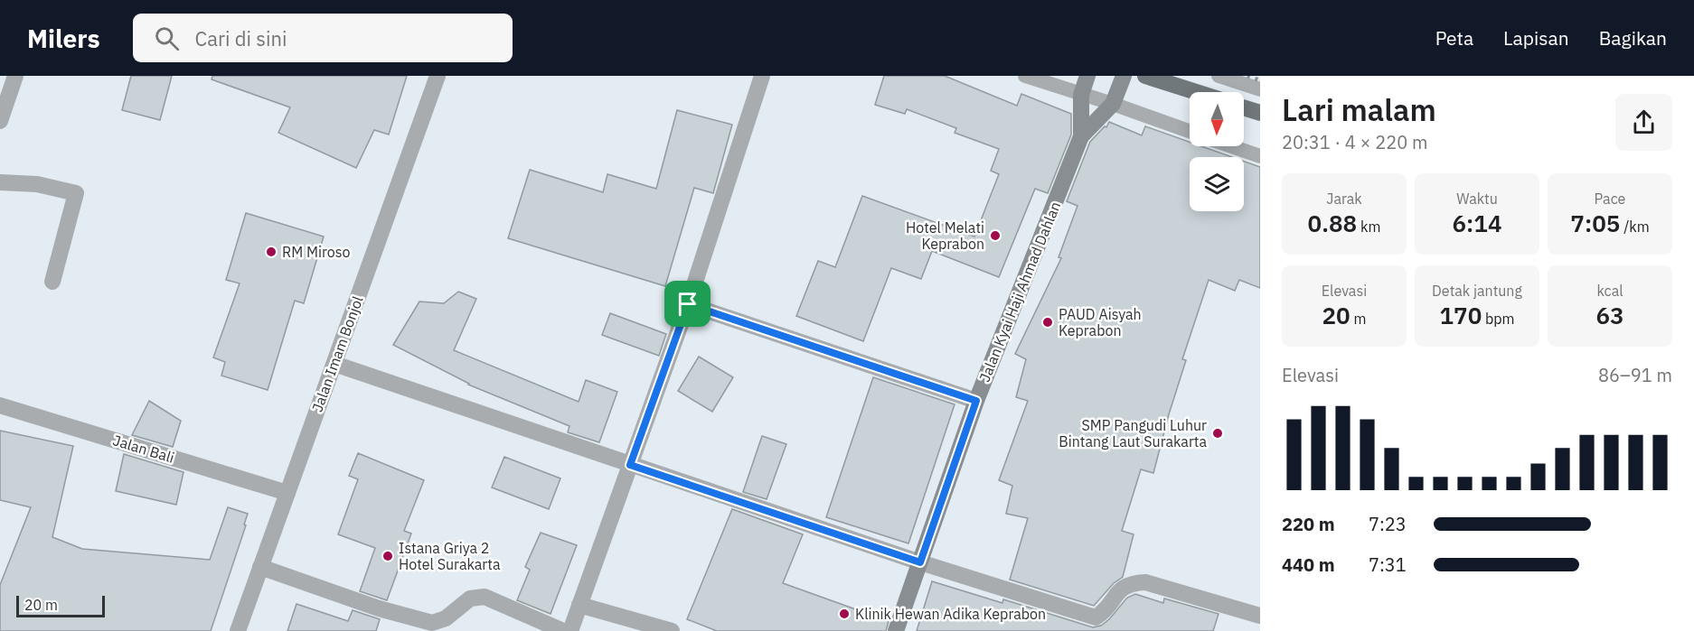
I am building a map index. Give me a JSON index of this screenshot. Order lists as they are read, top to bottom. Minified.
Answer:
{"streets":{"main road":["Jalan Kyai Haji Ahmad Dahlan"],"street":["Jalan Imam Bonjol","Jalan Bali"]},"crossings":[["Jalan Imam Bonjol","Jalan Bali"]],"places":["Hotel Melati Keprabon","RM Miroso","PAUD Aisyah Keprabon","SMP Pangudi Luhur Bintang Laut Surakarta","Istana Griya 2 Hotel Surakarta","Klinik Hewan Adika Keprabon"],"scale_bar":"20 m","north":"bottom","page":{"header":"Milers","search":"Cari di sini","nav":["Peta","Lapisan","Bagikan"],"heading":["Lari malam","20:31 · 4 × 220 m"],"stats":[["Jarak","0.88 km"],["Waktu","6:14"],["Pace","7:05 /km"],["Elevasi","20 m"],["Detak jantung","170 bpm"],["kcal","63"]],"chart":["Elevasi","86–91 m"],"list":[{"name":"220 m","note":"7:23"},{"name":"440 m","note":"7:31"}],"scale":"20 m"}}
